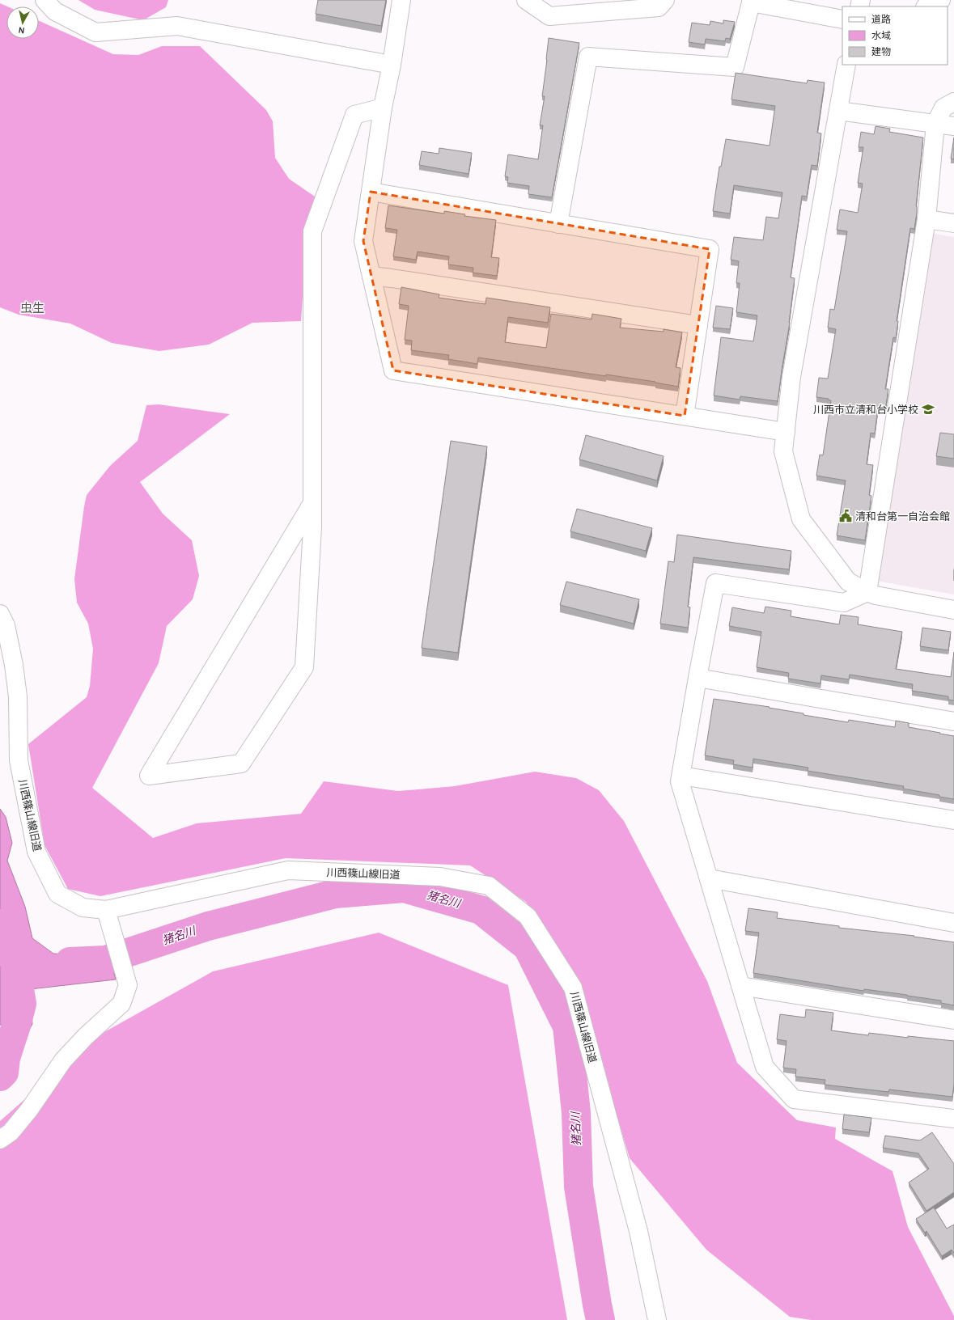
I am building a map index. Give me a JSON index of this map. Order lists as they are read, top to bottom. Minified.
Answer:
{"streets":{"street":["川西篠山線旧道"]},"districts":["虫生"],"water":["猪名川"],"places":{"school or university":["川西市立清和台小学校"],"public building":["清和台第一自治会館"]},"legend":["道路","水域","建物"],"north":"bottom"}
